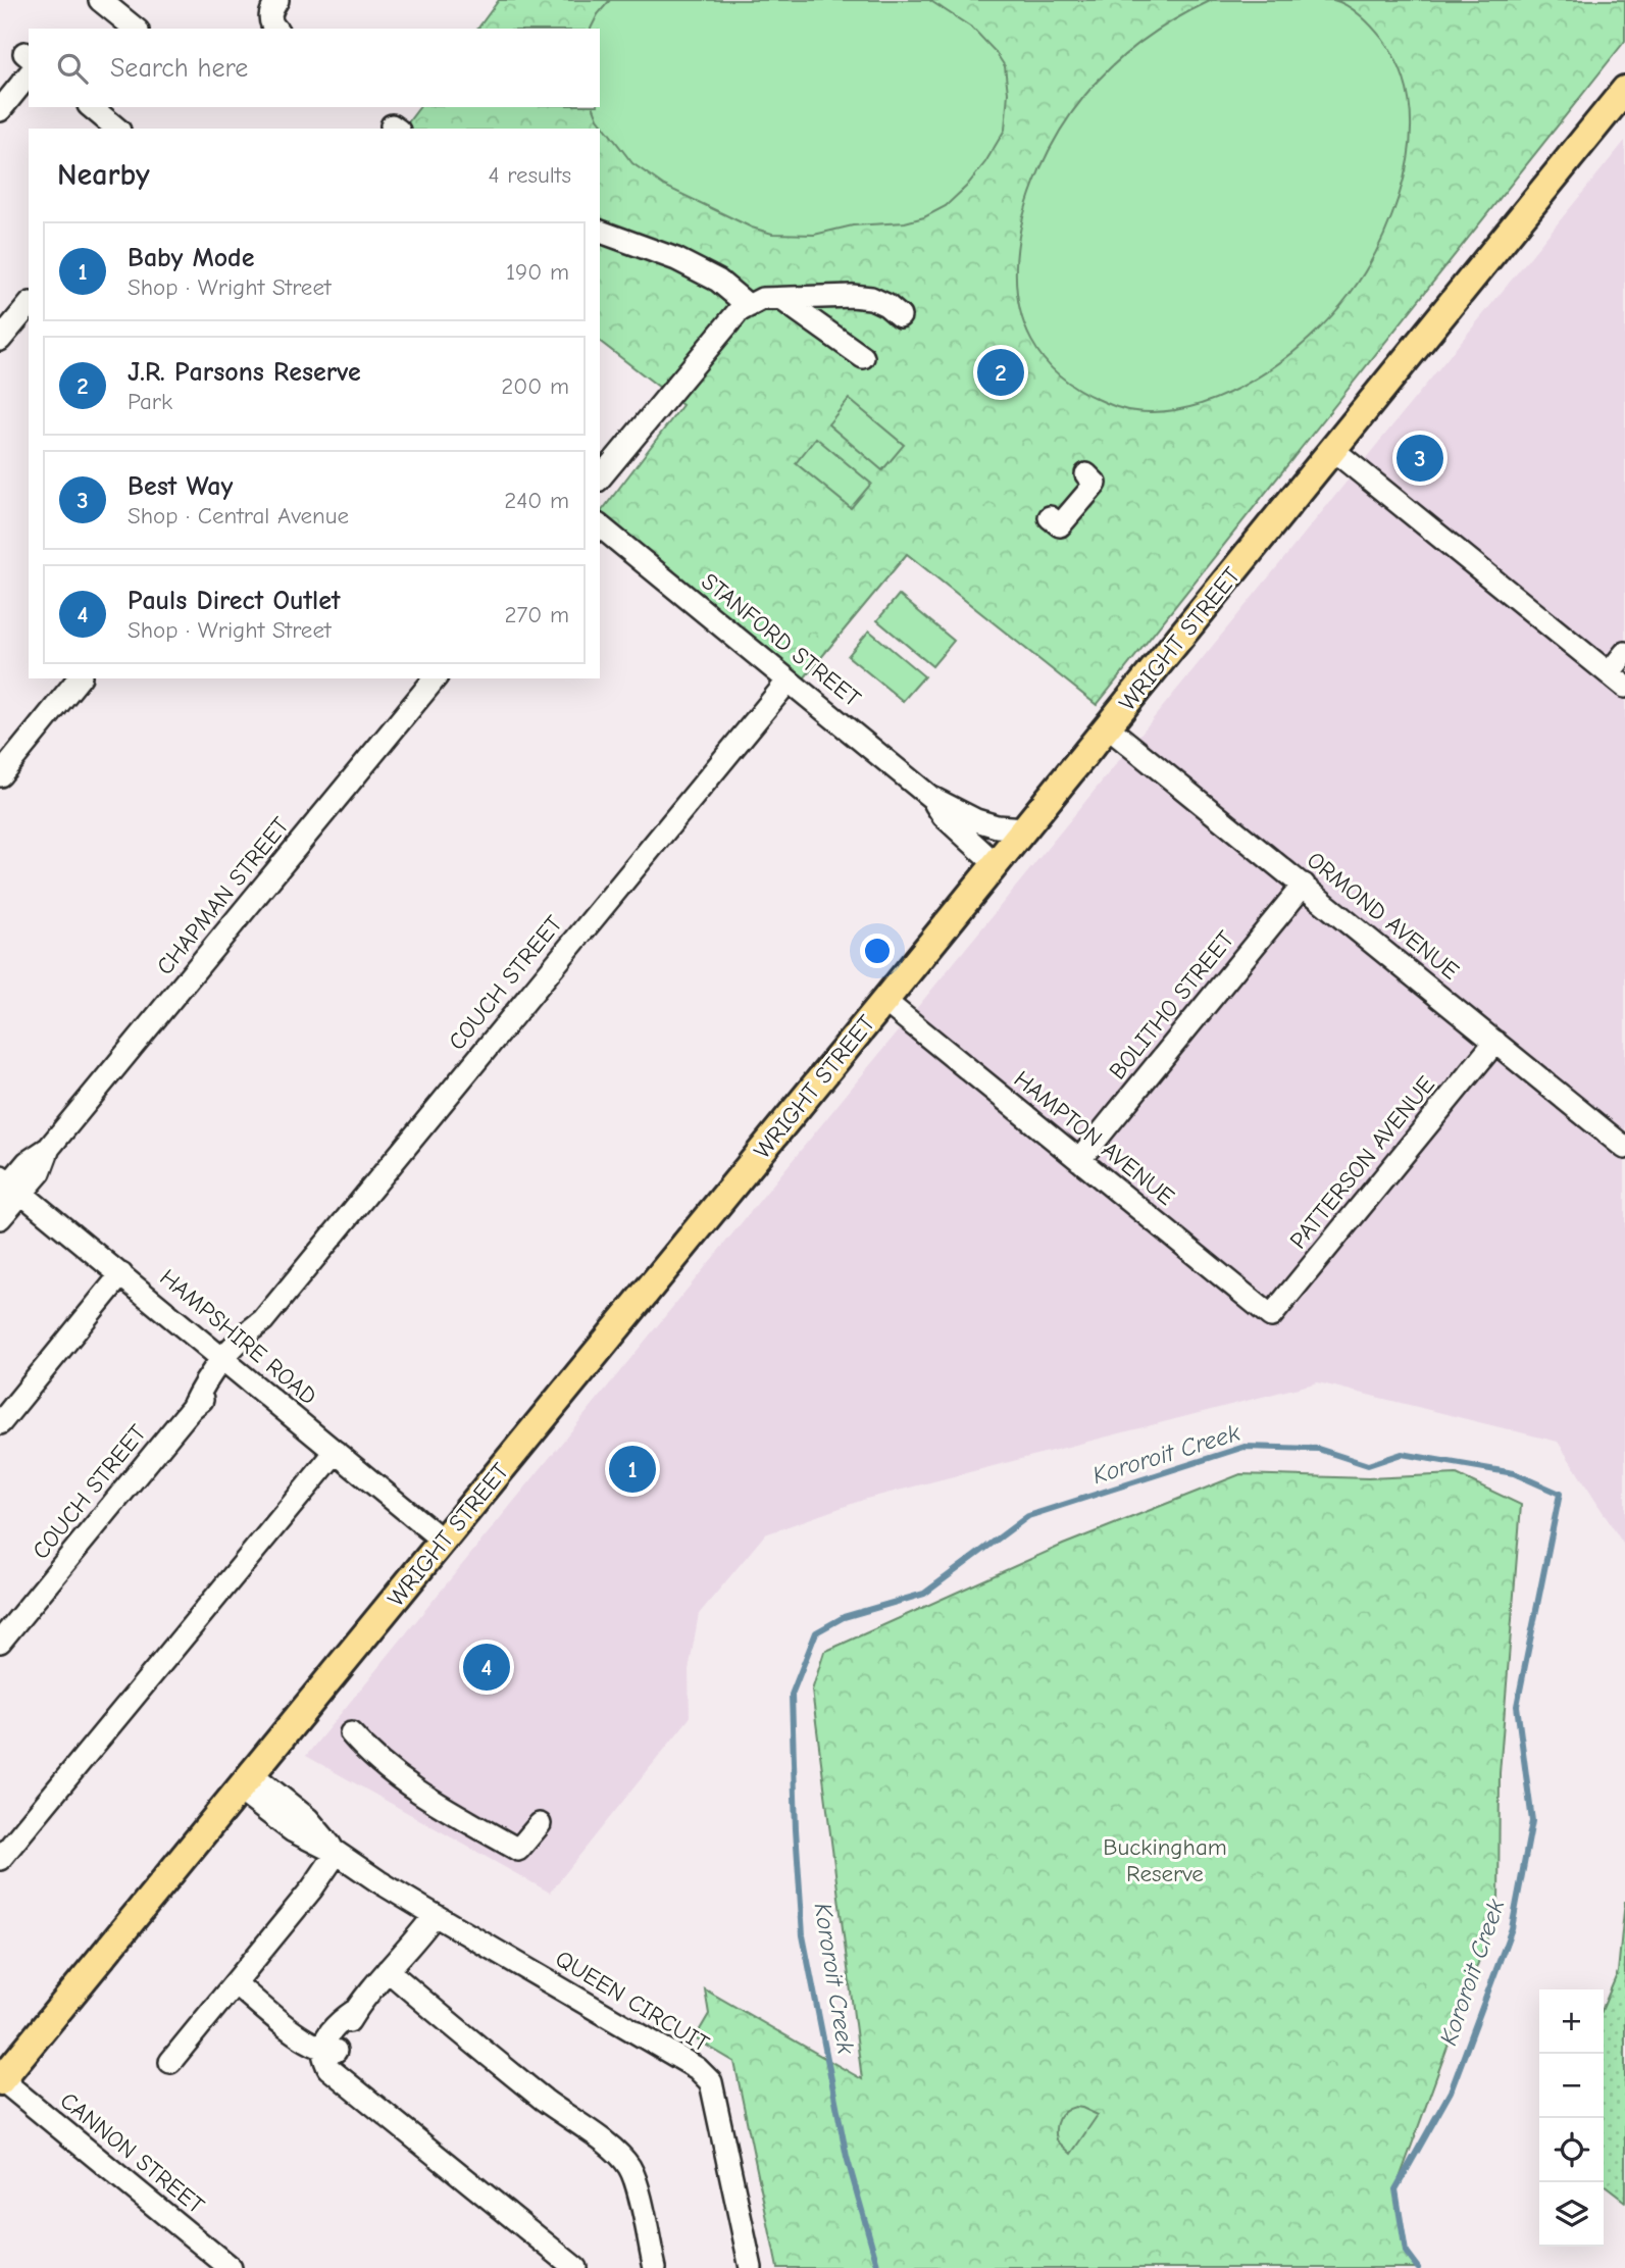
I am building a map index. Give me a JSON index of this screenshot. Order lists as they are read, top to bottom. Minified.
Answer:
{"streets":{"main road":["WRIGHT STREET"],"street":["STANFORD STREET","CHAPMAN STREET","ORMOND AVENUE","COUCH STREET","BOLITHO STREET","HAMPTON AVENUE","PATTERSON AVENUE","HAMPSHIRE ROAD","QUEEN CIRCUIT","CANNON STREET"]},"crossings":[["WRIGHT STREET","STANFORD STREET"],["WRIGHT STREET","ORMOND AVENUE"],["WRIGHT STREET","HAMPTON AVENUE"],["WRIGHT STREET","HAMPSHIRE ROAD"],["WRIGHT STREET","QUEEN CIRCUIT"],["WRIGHT STREET","CANNON STREET"],["STANFORD STREET","COUCH STREET"],["CHAPMAN STREET","HAMPSHIRE ROAD"],["ORMOND AVENUE","BOLITHO STREET"],["ORMOND AVENUE","PATTERSON AVENUE"],["COUCH STREET","HAMPSHIRE ROAD"],["BOLITHO STREET","HAMPTON AVENUE"],["HAMPTON AVENUE","PATTERSON AVENUE"]],"water":["Kororoit Creek"],"parks":["Buckingham Reserve"],"page":{"search":"Search here","heading":["Nearby","4 results"],"list":[{"mark":"1","name":"Baby Mode","note":"Shop · Wright Street","value":"190 m"},{"mark":"2","name":"J.R. Parsons Reserve","note":"Park","value":"200 m"},{"mark":"3","name":"Best Way","note":"Shop · Central Avenue","value":"240 m"},{"mark":"4","name":"Pauls Direct Outlet","note":"Shop · Wright Street","value":"270 m"}],"pins":["2","3","1","4"],"map_buttons":["+","−"]}}
